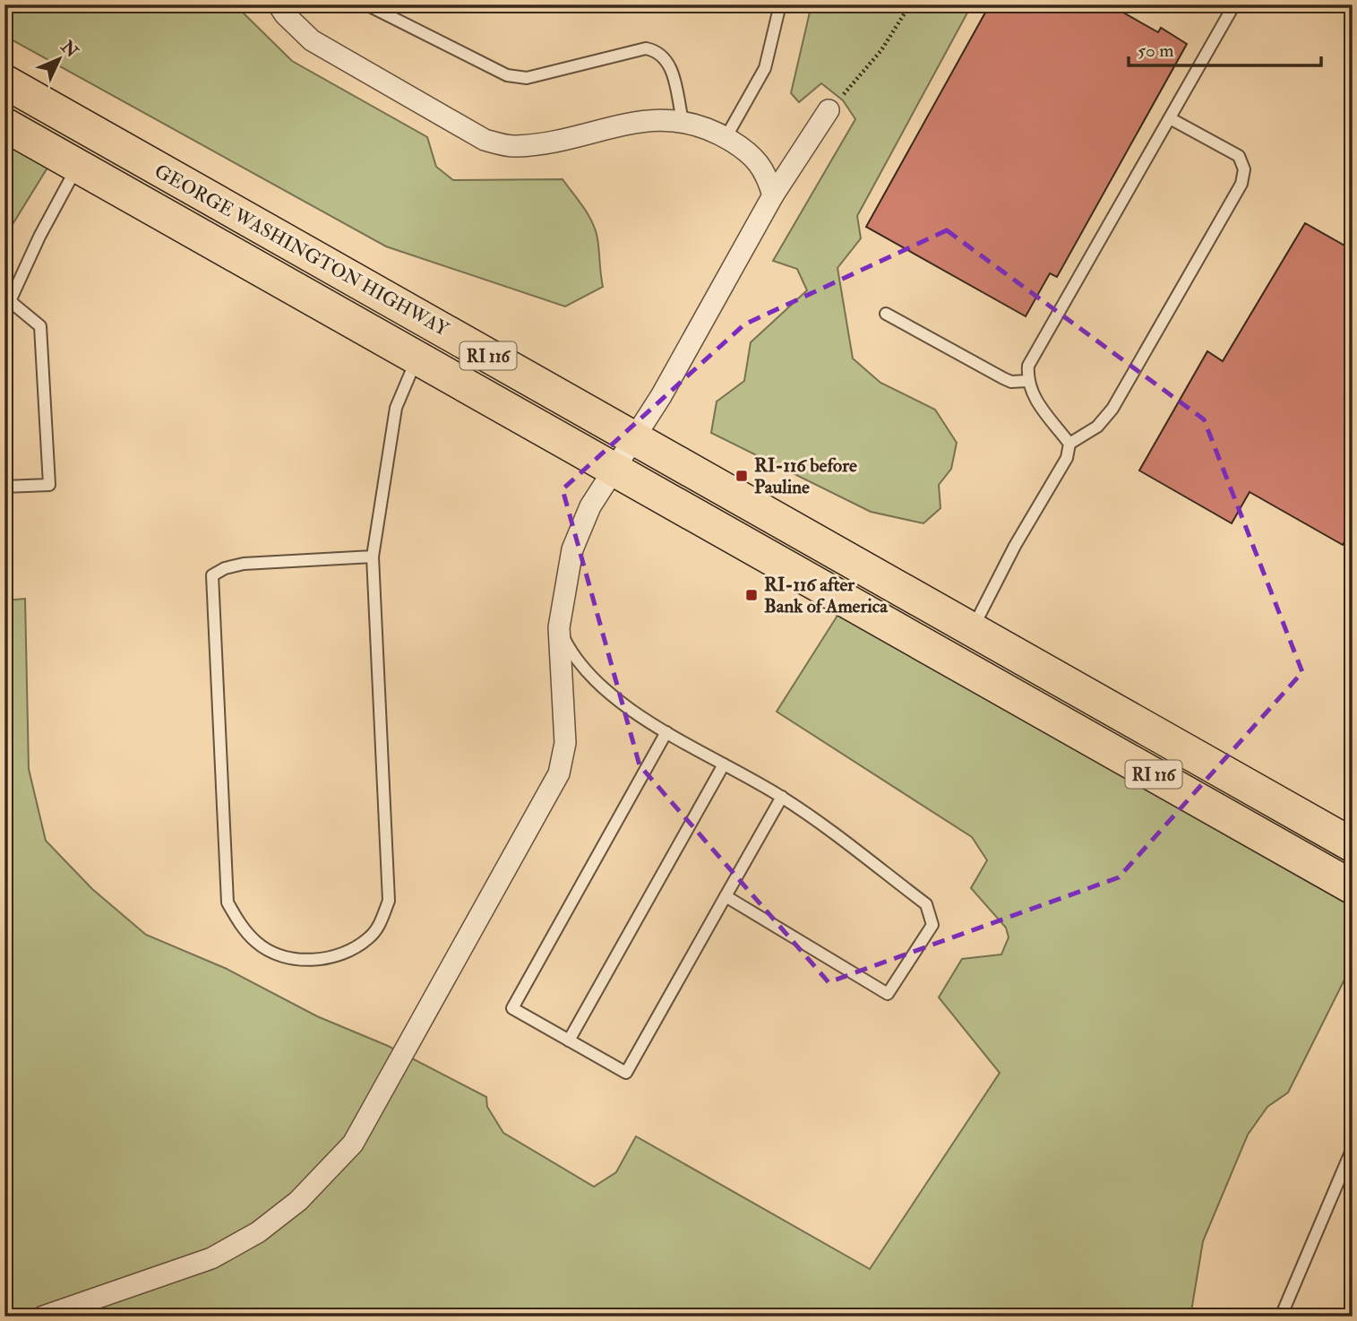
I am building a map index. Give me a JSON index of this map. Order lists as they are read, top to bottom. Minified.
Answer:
{"streets":{"main road":["GEORGE WASHINGTON HIGHWAY","RI 116"]},"places":{"transit":["RI-116 before Pauline","RI-116 after Bank of America"]},"scale_bar":"50 m","north":"top right"}
